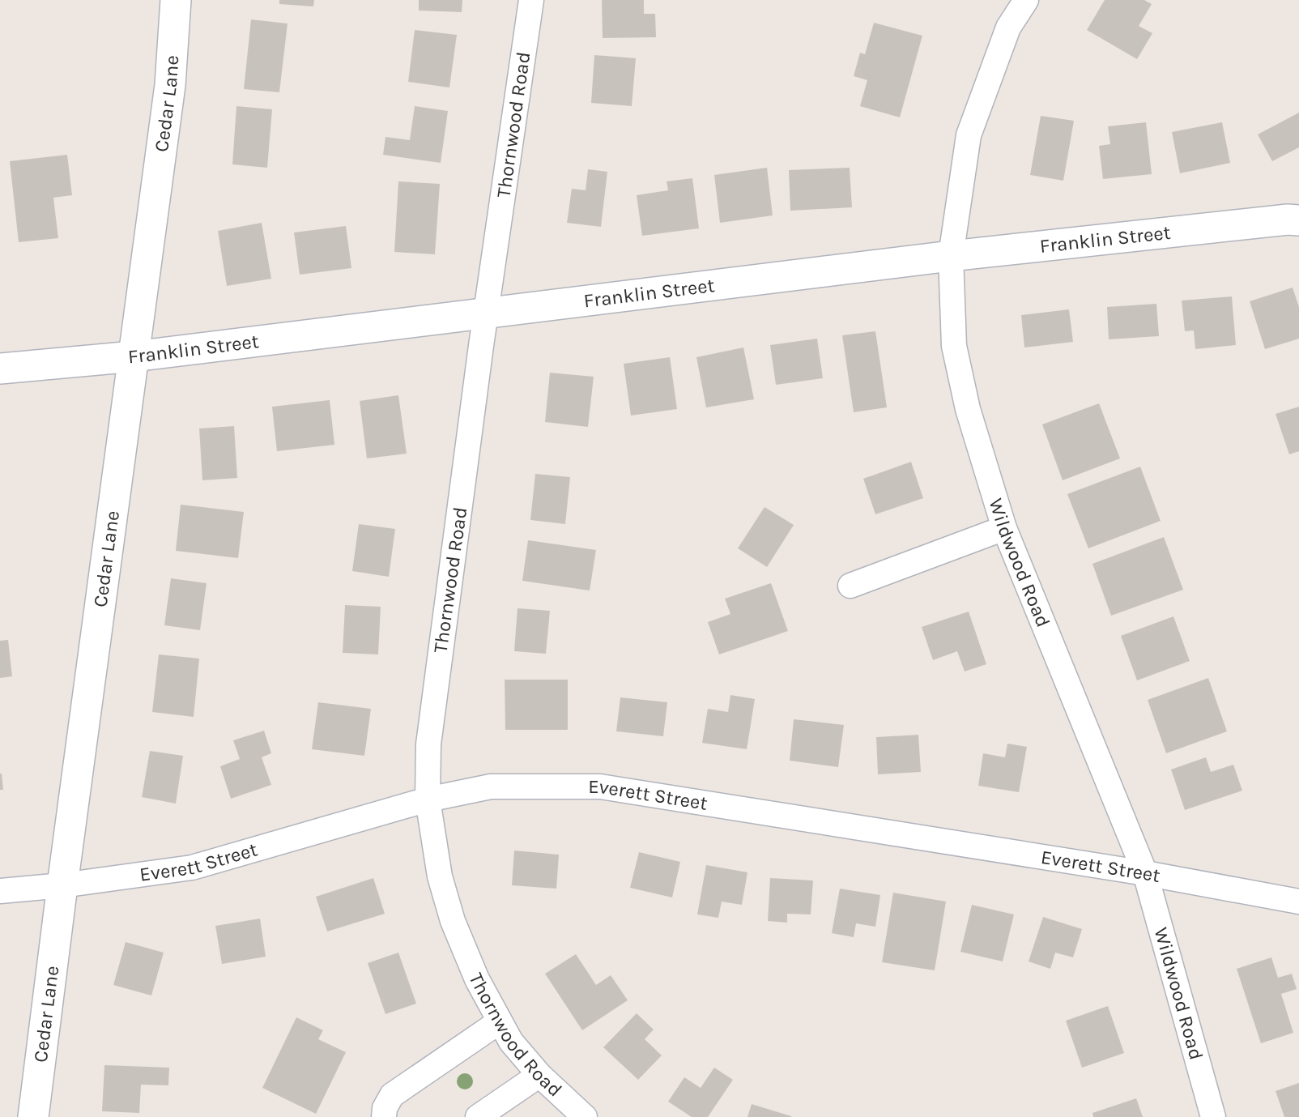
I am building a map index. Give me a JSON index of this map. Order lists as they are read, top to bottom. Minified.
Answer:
{"streets":{"street":["Cedar Lane","Thornwood Road","Franklin Street","Wildwood Road","Everett Street"]},"crossings":[["Cedar Lane","Franklin Street"],["Cedar Lane","Everett Street"],["Thornwood Road","Franklin Street"],["Thornwood Road","Everett Street"],["Franklin Street","Wildwood Road"],["Wildwood Road","Everett Street"]]}
